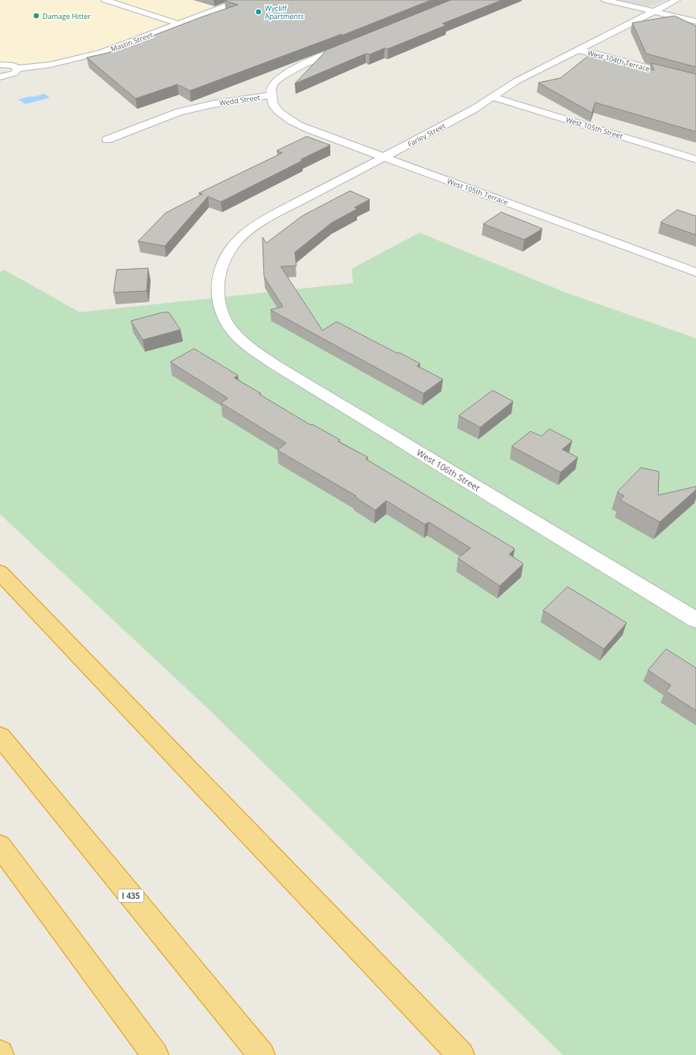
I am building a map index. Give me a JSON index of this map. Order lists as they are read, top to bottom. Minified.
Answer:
{"streets":{"highway":["I 435"],"street":["Mastin Street","West 104th Terrace","Wedd Street","West 105th Street","Farley Street","West 105th Terrace","West 106th Street"]},"crossings":[["West 104th Terrace","Farley Street"],["Wedd Street","West 105th Terrace"],["West 105th Street","Farley Street"],["Farley Street","West 105th Terrace"],["Farley Street","West 106th Street"]],"places":["Wycliff Apartments","Damage Hitter"]}
